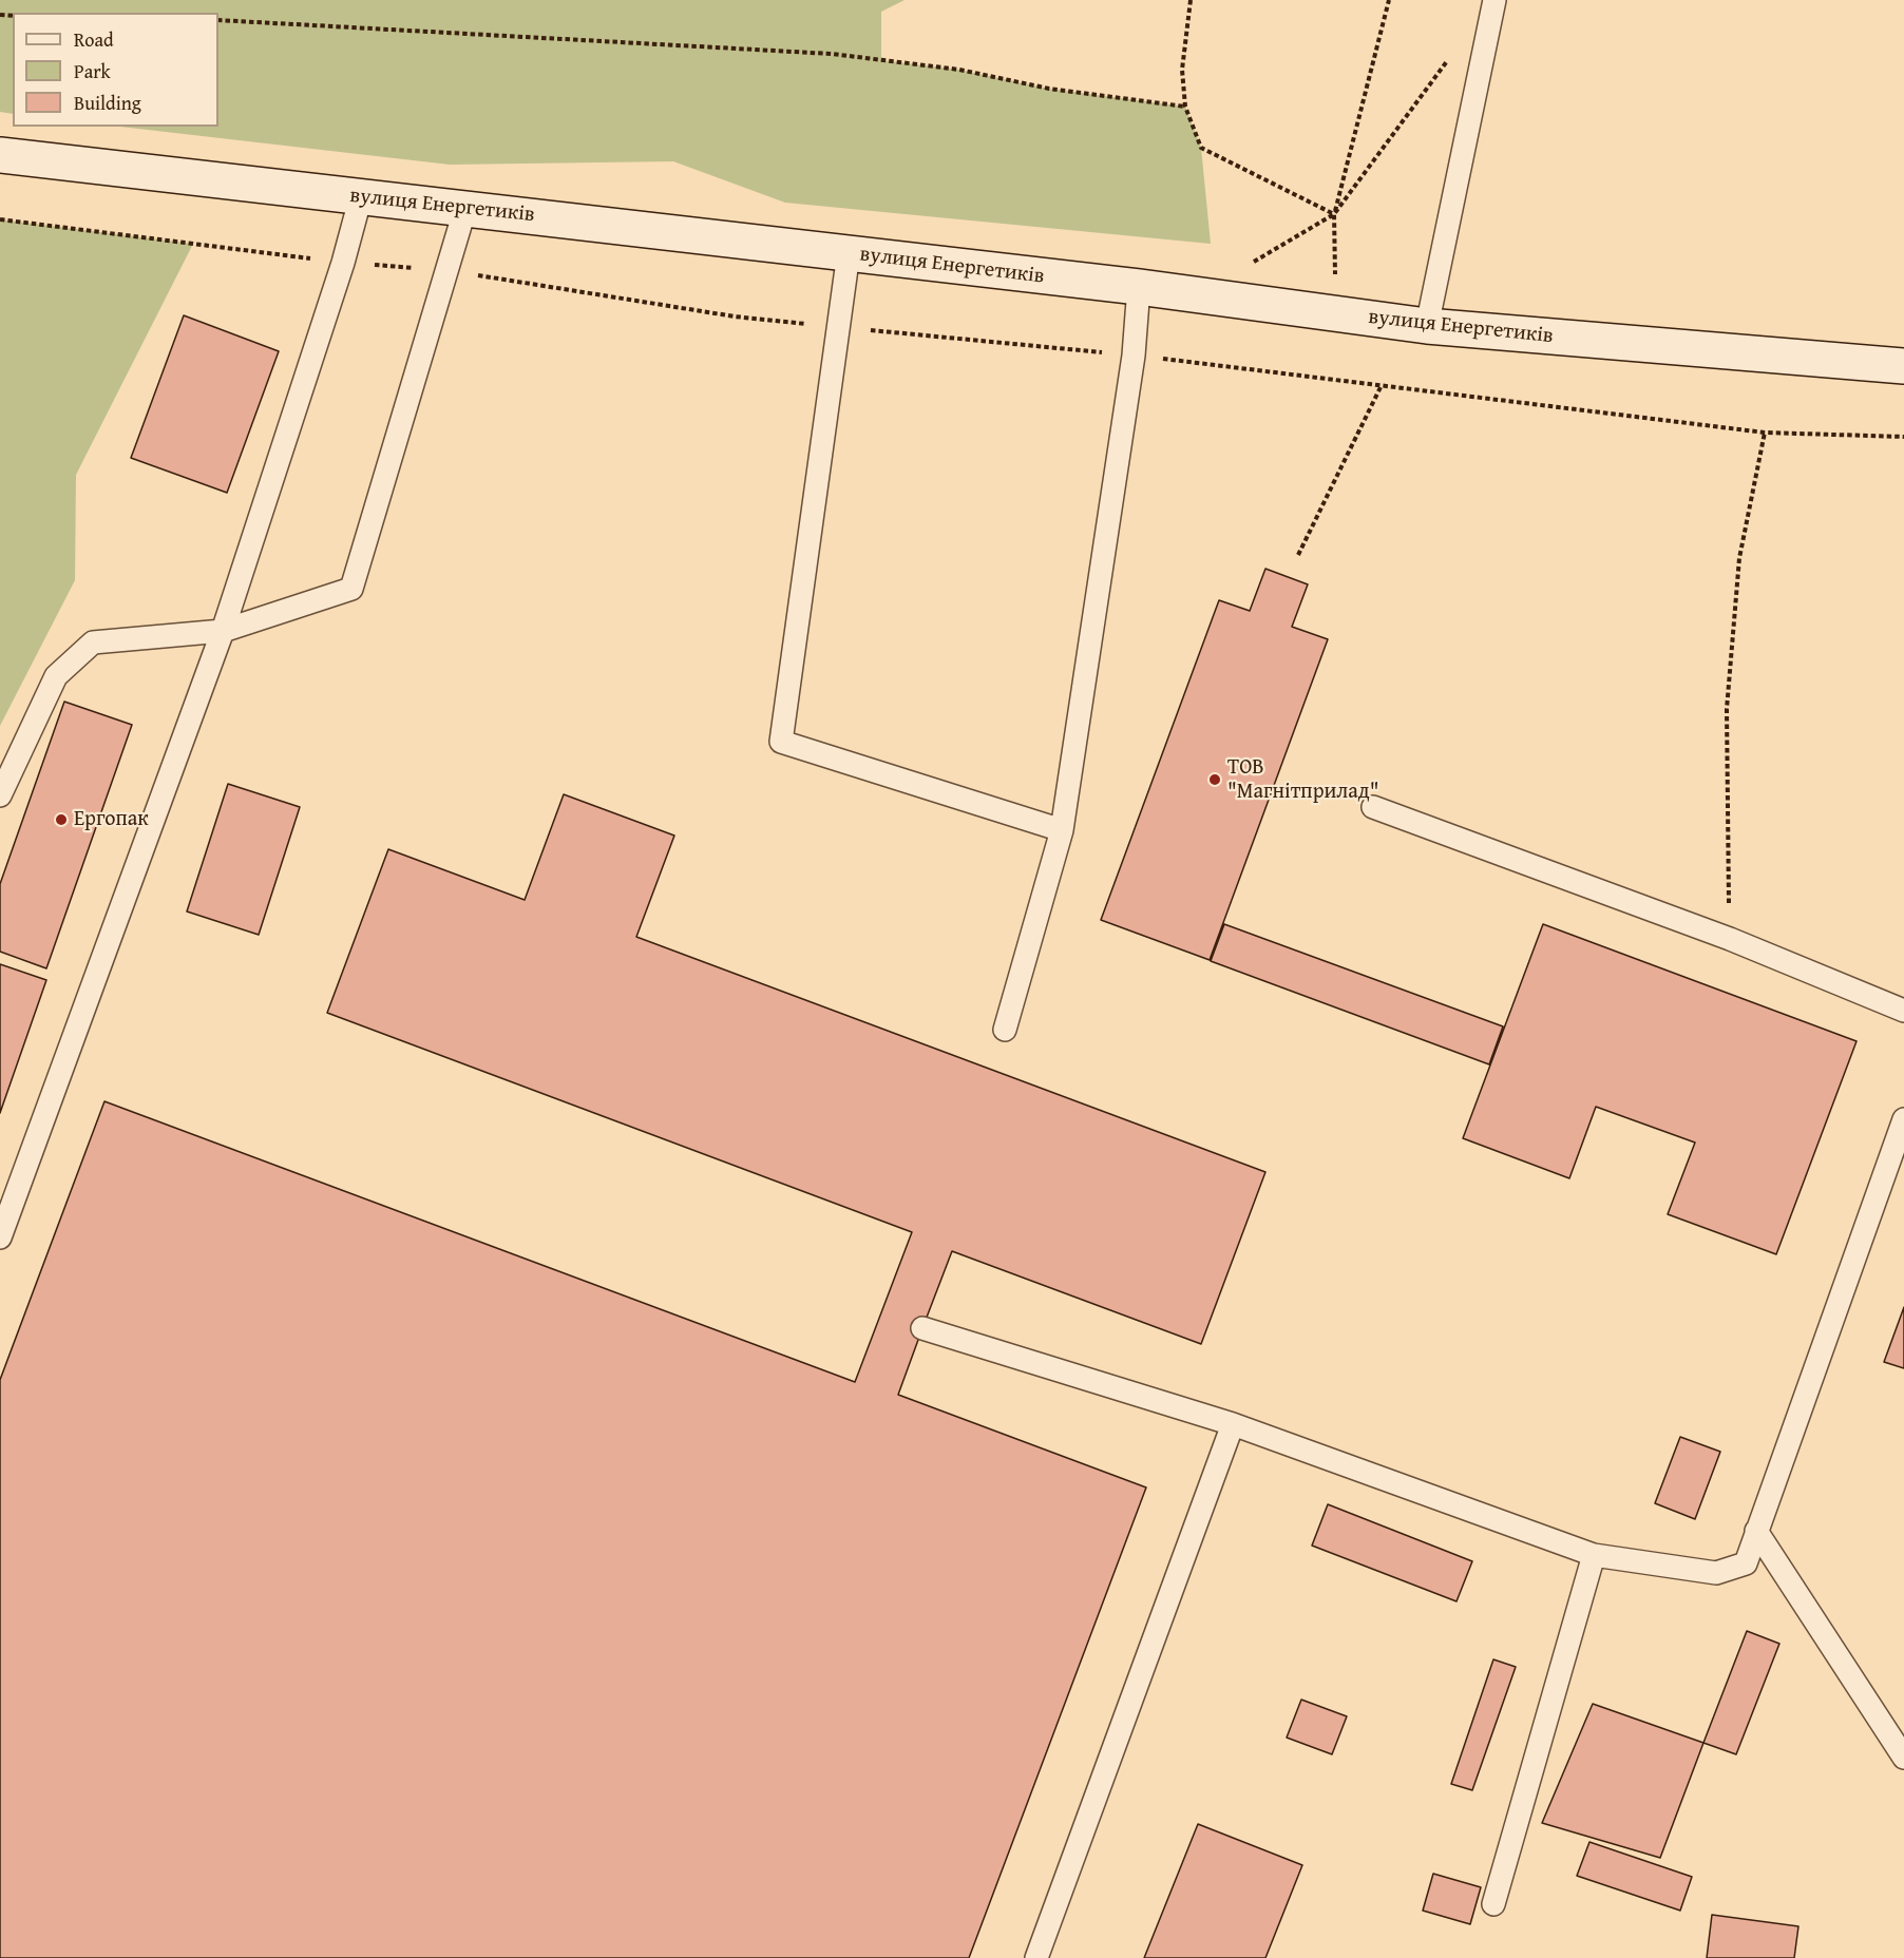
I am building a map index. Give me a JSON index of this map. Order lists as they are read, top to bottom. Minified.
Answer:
{"streets":{"main road":["вулиця Енергетиків"]},"places":["ТОВ \"Магнітприлад\"","Ергопак"],"legend":["Road","Park","Building"]}
